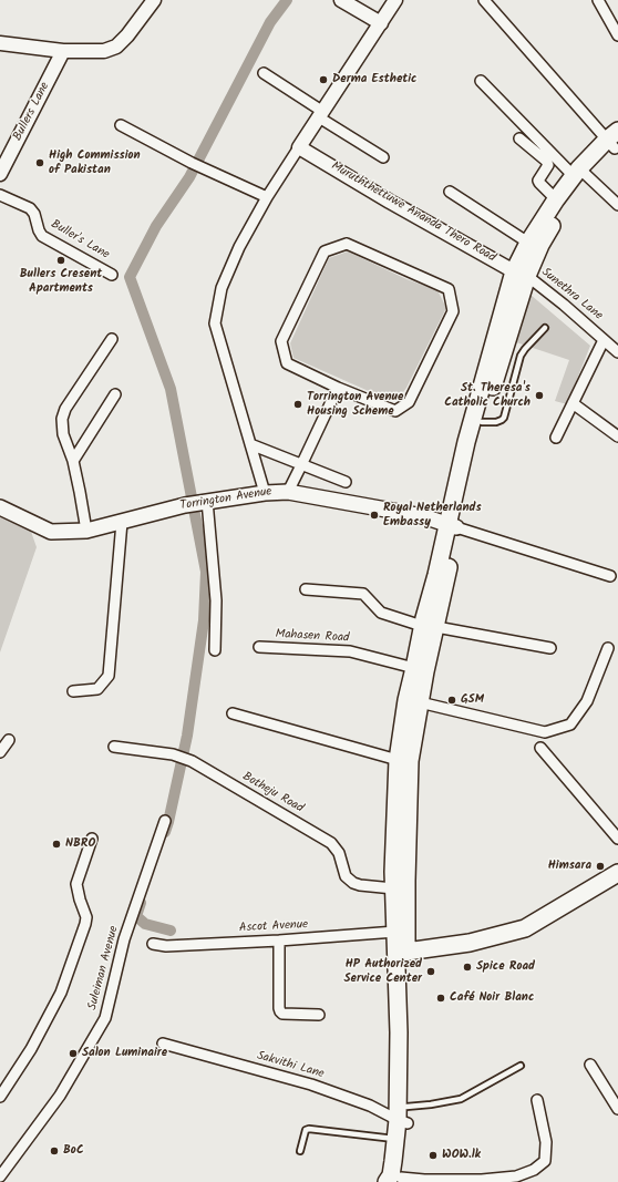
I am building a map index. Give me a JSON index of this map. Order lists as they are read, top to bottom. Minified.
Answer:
{"streets":{"main road":["Torrington Avenue"],"street":["Bullers Lane","Muruththettuwe Ananda Thero Road","Buller's Lane","Sunethra Lane","Mahasen Road","Botheju Road","Ascot Avenue","Suleiman Avenue","Sakvithi Lane"]},"crossings":[["Muruththettuwe Ananda Thero Road","Sunethra Lane"]],"places":["Derma Esthetic","High Commission of Pakistan","Bullers Cresent Apartments","St. Theresa's Catholic Church","Torrington Avenue Housing Scheme","Royal Netherlands Embassy","GSM","NBRO","Himsara","Spice Road","HP Authorized Service Center","Café Noir Blanc","Salon Luminaire","BoC","WOW.lk"]}
